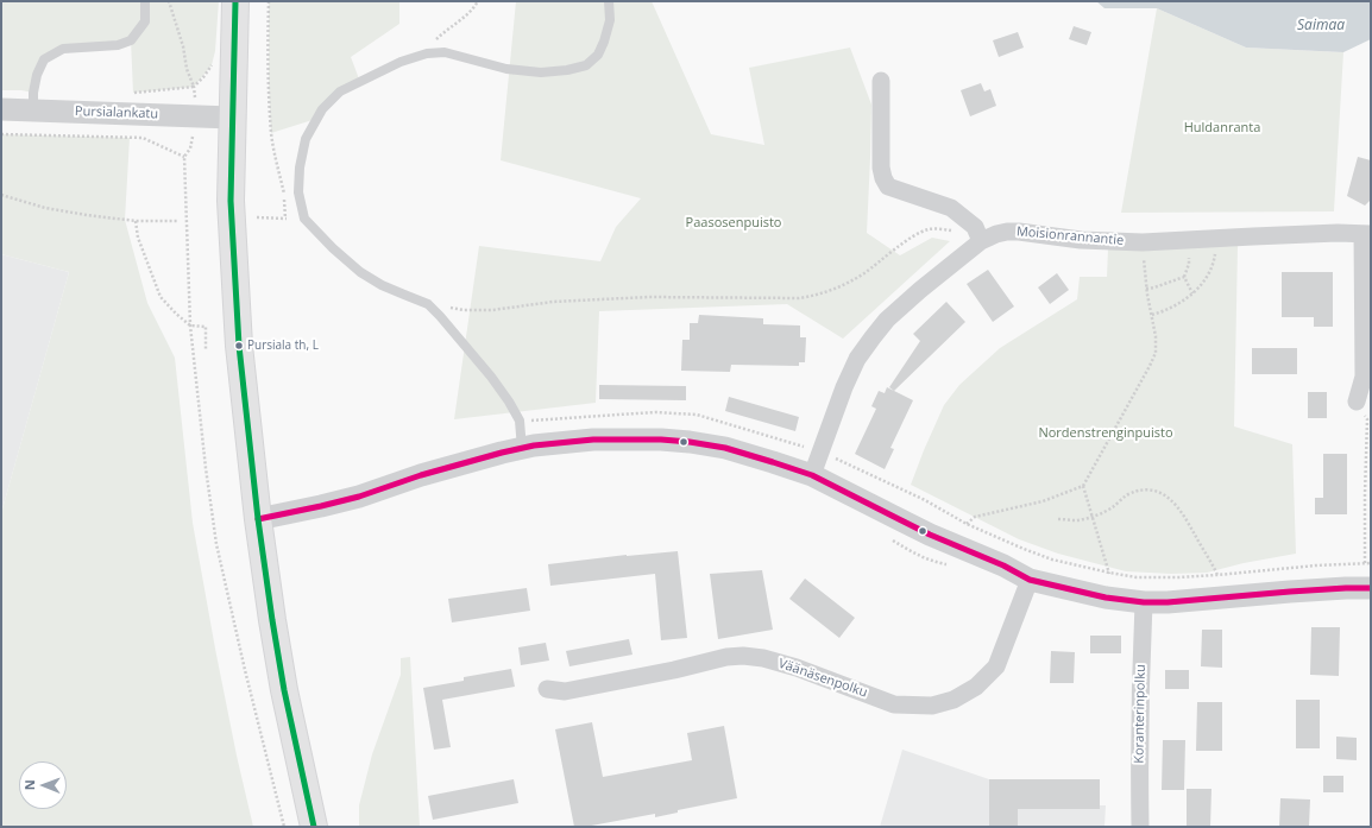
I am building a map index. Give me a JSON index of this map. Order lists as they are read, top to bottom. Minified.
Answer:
{"streets":{"street":["Pursialankatu","Moisionrannantie","Väänäsenpolku","Koranterinpolku"]},"water":["Saimaa"],"parks":["Huldanranta","Paasosenpuisto","Nordenstrenginpuisto"],"places":["Pursiala th, L"],"north":"left"}
